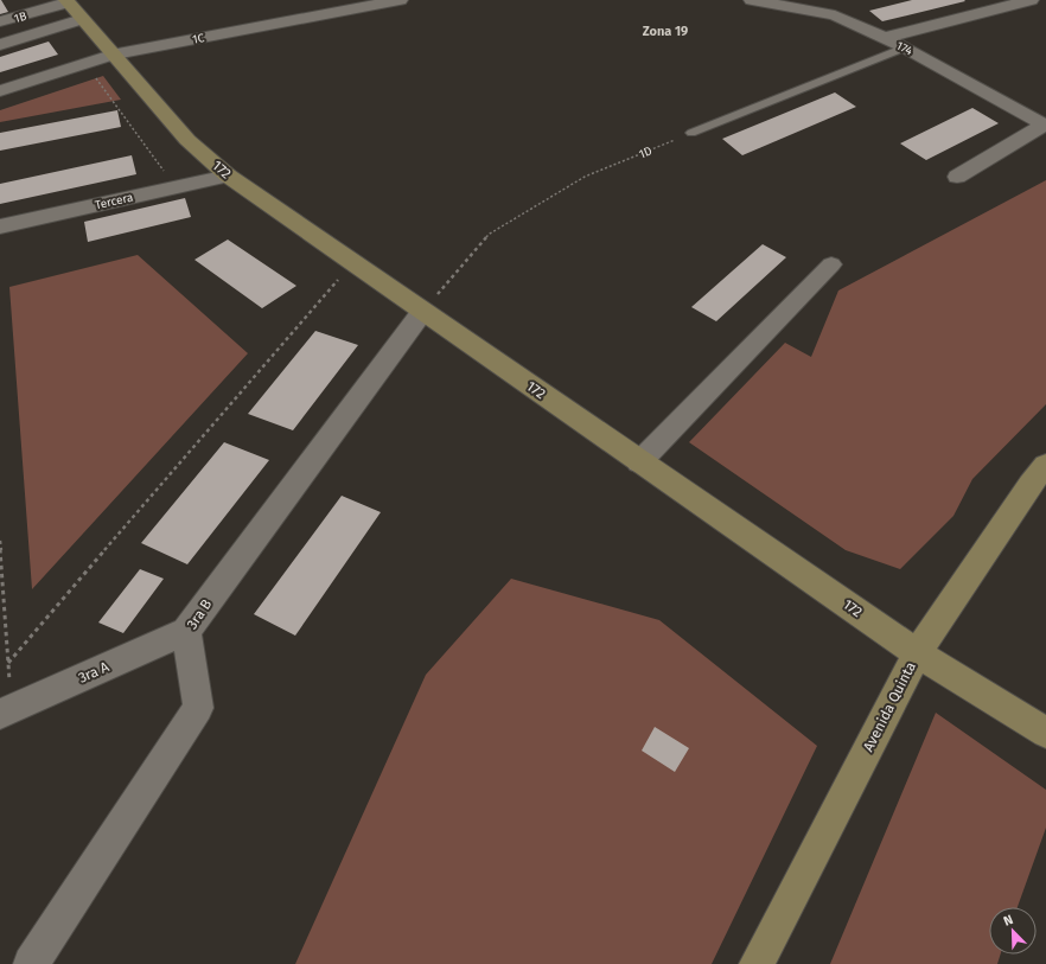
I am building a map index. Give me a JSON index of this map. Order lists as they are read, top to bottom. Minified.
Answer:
{"streets":{"street":["1B","1C","174","172","Tercera","3ra B","3ra A","Avenida Quinta"],"path":["1D"]},"crossings":[["1B","172"],["1C","172"],["1D","172"],["1D","3ra B"],["172","Tercera"],["172","3ra B"],["172","Avenida Quinta"],["3ra B","3ra A"]],"districts":["Zona 19"],"north":"top left"}
